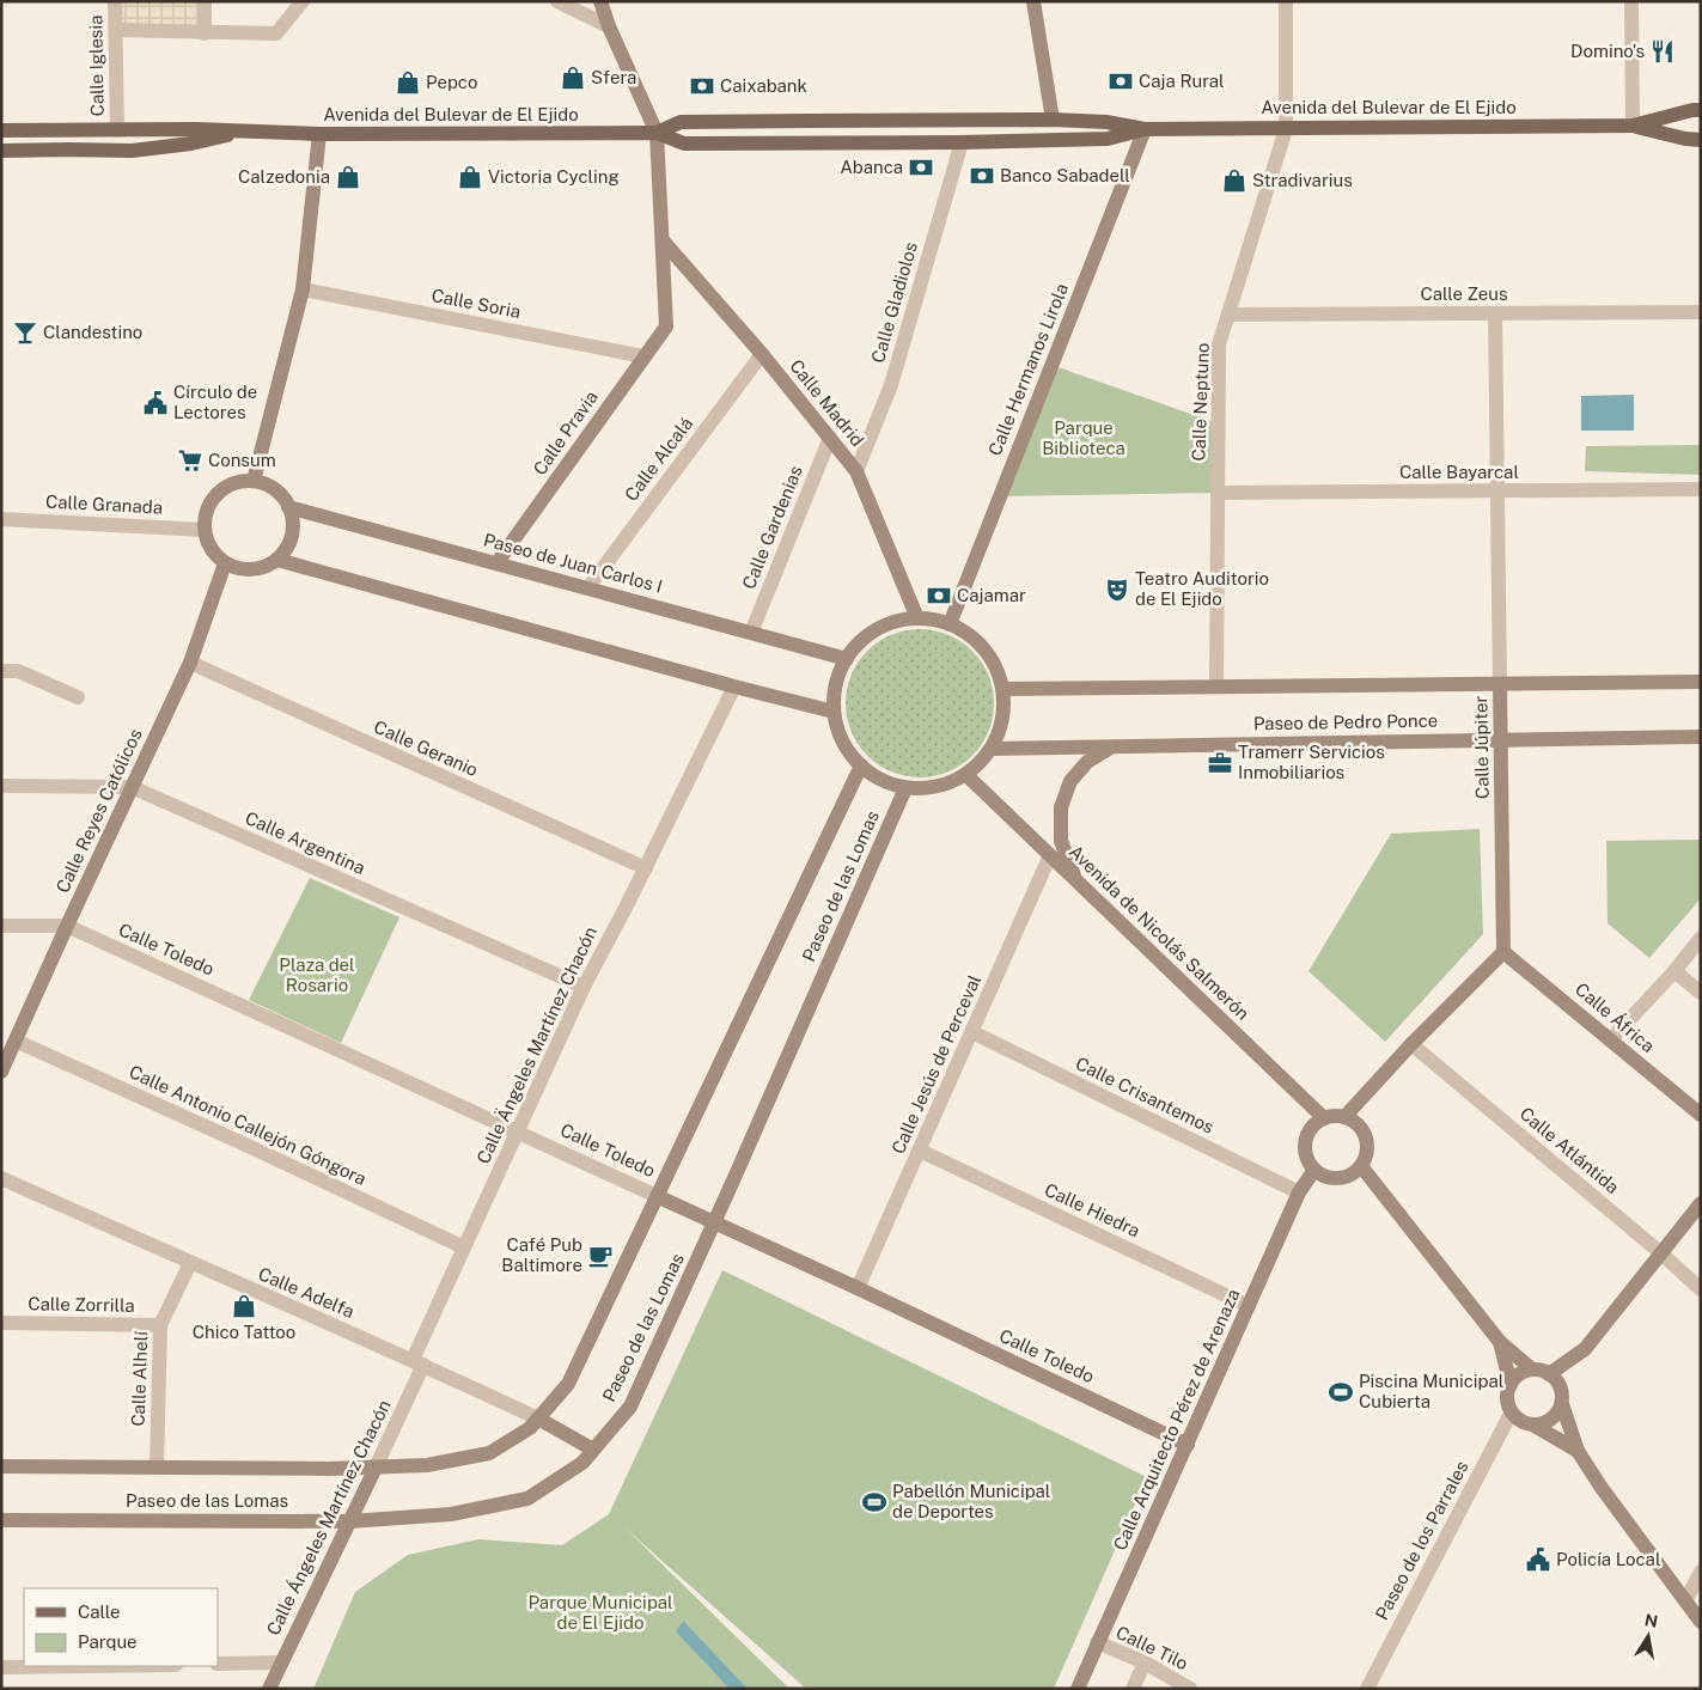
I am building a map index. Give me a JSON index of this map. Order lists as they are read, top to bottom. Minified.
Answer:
{"streets":{"main road":["Avenida del Bulevar de El Ejido"],"street":["Calle Iglesia","Calle Zeus","Calle Gladiolos","Calle Soria","Calle Hermanos Lirola","Calle Neptuno","Calle Madrid","Calle Pravia","Calle Alcalá","Calle Bayarcal","Calle Granada","Calle Gardenias","Paseo de Juan Carlos I","Paseo de Pedro Ponce","Calle Júpiter","Calle Geranio","Calle Reyes Católicos","Calle Argentina","Paseo de las Lomas","Avenida de Nicolás Salmerón","Calle Toledo","Calle África","Calle Ängeles Martínez Chacón","Calle Jesús de Perceval","Calle Crisantemos","Calle Antonio Callejón Góngora","Calle Atlántida","Calle Hiedra","Calle Adelfa","Calle Zorrilla","Calle Alhelí","Calle Arquitecto Pérez de Arenaza","Calle Ángeles Martínez Chacón","Paseo de los Parrales","Calle Tilo"]},"crossings":[["Calle Iglesia","Avenida del Bulevar de El Ejido"],["Avenida del Bulevar de El Ejido","Calle Gladiolos"],["Avenida del Bulevar de El Ejido","Calle Hermanos Lirola"],["Avenida del Bulevar de El Ejido","Calle Neptuno"],["Calle Zeus","Calle Neptuno"],["Calle Zeus","Calle Júpiter"],["Calle Gladiolos","Calle Madrid"],["Calle Soria","Calle Pravia"],["Calle Hermanos Lirola","Calle Madrid"],["Calle Hermanos Lirola","Paseo de Juan Carlos I"],["Calle Hermanos Lirola","Paseo de Pedro Ponce"],["Calle Hermanos Lirola","Paseo de las Lomas"],["Calle Hermanos Lirola","Avenida de Nicolás Salmerón"],["Calle Neptuno","Calle Bayarcal"],["Calle Neptuno","Paseo de Pedro Ponce"],["Calle Madrid","Calle Pravia"],["Calle Madrid","Calle Alcalá"],["Calle Madrid","Calle Gardenias"],["Calle Madrid","Paseo de Juan Carlos I"],["Calle Madrid","Paseo de Pedro Ponce"],["Calle Madrid","Paseo de las Lomas"],["Calle Madrid","Avenida de Nicolás Salmerón"],["Calle Pravia","Paseo de Juan Carlos I"],["Calle Alcalá","Paseo de Juan Carlos I"],["Calle Bayarcal","Calle Júpiter"],["Calle Granada","Paseo de Juan Carlos I"],["Calle Granada","Calle Reyes Católicos"],["Calle Gardenias","Paseo de Juan Carlos I"],["Paseo de Juan Carlos I","Paseo de Pedro Ponce"],["Paseo de Juan Carlos I","Calle Reyes Católicos"],["Paseo de Juan Carlos I","Paseo de las Lomas"],["Paseo de Juan Carlos I","Avenida de Nicolás Salmerón"],["Paseo de Pedro Ponce","Calle Júpiter"],["Paseo de Pedro Ponce","Paseo de las Lomas"],["Paseo de Pedro Ponce","Avenida de Nicolás Salmerón"],["Calle Júpiter","Calle África"],["Calle Geranio","Calle Reyes Católicos"],["Calle Geranio","Calle Ängeles Martínez Chacón"],["Calle Reyes Católicos","Calle Argentina"],["Calle Reyes Católicos","Calle Toledo"],["Calle Reyes Católicos","Calle Antonio Callejón Góngora"],["Calle Argentina","Calle Ängeles Martínez Chacón"],["Paseo de las Lomas","Avenida de Nicolás Salmerón"],["Paseo de las Lomas","Calle Toledo"],["Paseo de las Lomas","Calle Adelfa"],["Paseo de las Lomas","Calle Alhelí"],["Paseo de las Lomas","Calle Ángeles Martínez Chacón"],["Avenida de Nicolás Salmerón","Calle Jesús de Perceval"],["Avenida de Nicolás Salmerón","Calle Arquitecto Pérez de Arenaza"],["Calle Toledo","Calle Ängeles Martínez Chacón"],["Calle Toledo","Calle Jesús de Perceval"],["Calle Toledo","Calle Arquitecto Pérez de Arenaza"],["Calle Ängeles Martínez Chacón","Calle Antonio Callejón Góngora"],["Calle Ängeles Martínez Chacón","Calle Adelfa"],["Calle Ängeles Martínez Chacón","Calle Ángeles Martínez Chacón"],["Calle Jesús de Perceval","Calle Crisantemos"],["Calle Jesús de Perceval","Calle Hiedra"],["Calle Crisantemos","Calle Arquitecto Pérez de Arenaza"],["Calle Hiedra","Calle Arquitecto Pérez de Arenaza"],["Calle Adelfa","Calle Alhelí"],["Calle Adelfa","Calle Ángeles Martínez Chacón"],["Calle Zorrilla","Calle Alhelí"],["Calle Arquitecto Pérez de Arenaza","Calle Tilo"]],"parks":["Parque Biblioteca","Plaza del Rosario","Parque Municipal de El Ejido"],"places":{"restaurant":["Domino's"],"shop":["Sfera","Pepco","Calzedonia","Victoria Cycling","Stradivarius","Chico Tattoo"],"bank":["Caja Rural","Caixabank","Abanca","Banco Sabadell","Cajamar"],"bar":["Clandestino"],"public building":["Círculo de Lectores","Policía Local"],"supermarket":["Consum"],"theatre":["Teatro Auditorio de El Ejido"],"office":["Tramerr Servicios Inmobiliarios"],"cafe":["Café Pub Baltimore"],"sports":["Piscina Municipal Cubierta","Pabellón Municipal de Deportes"]},"legend":["Calle","Parque"],"north":"top"}
